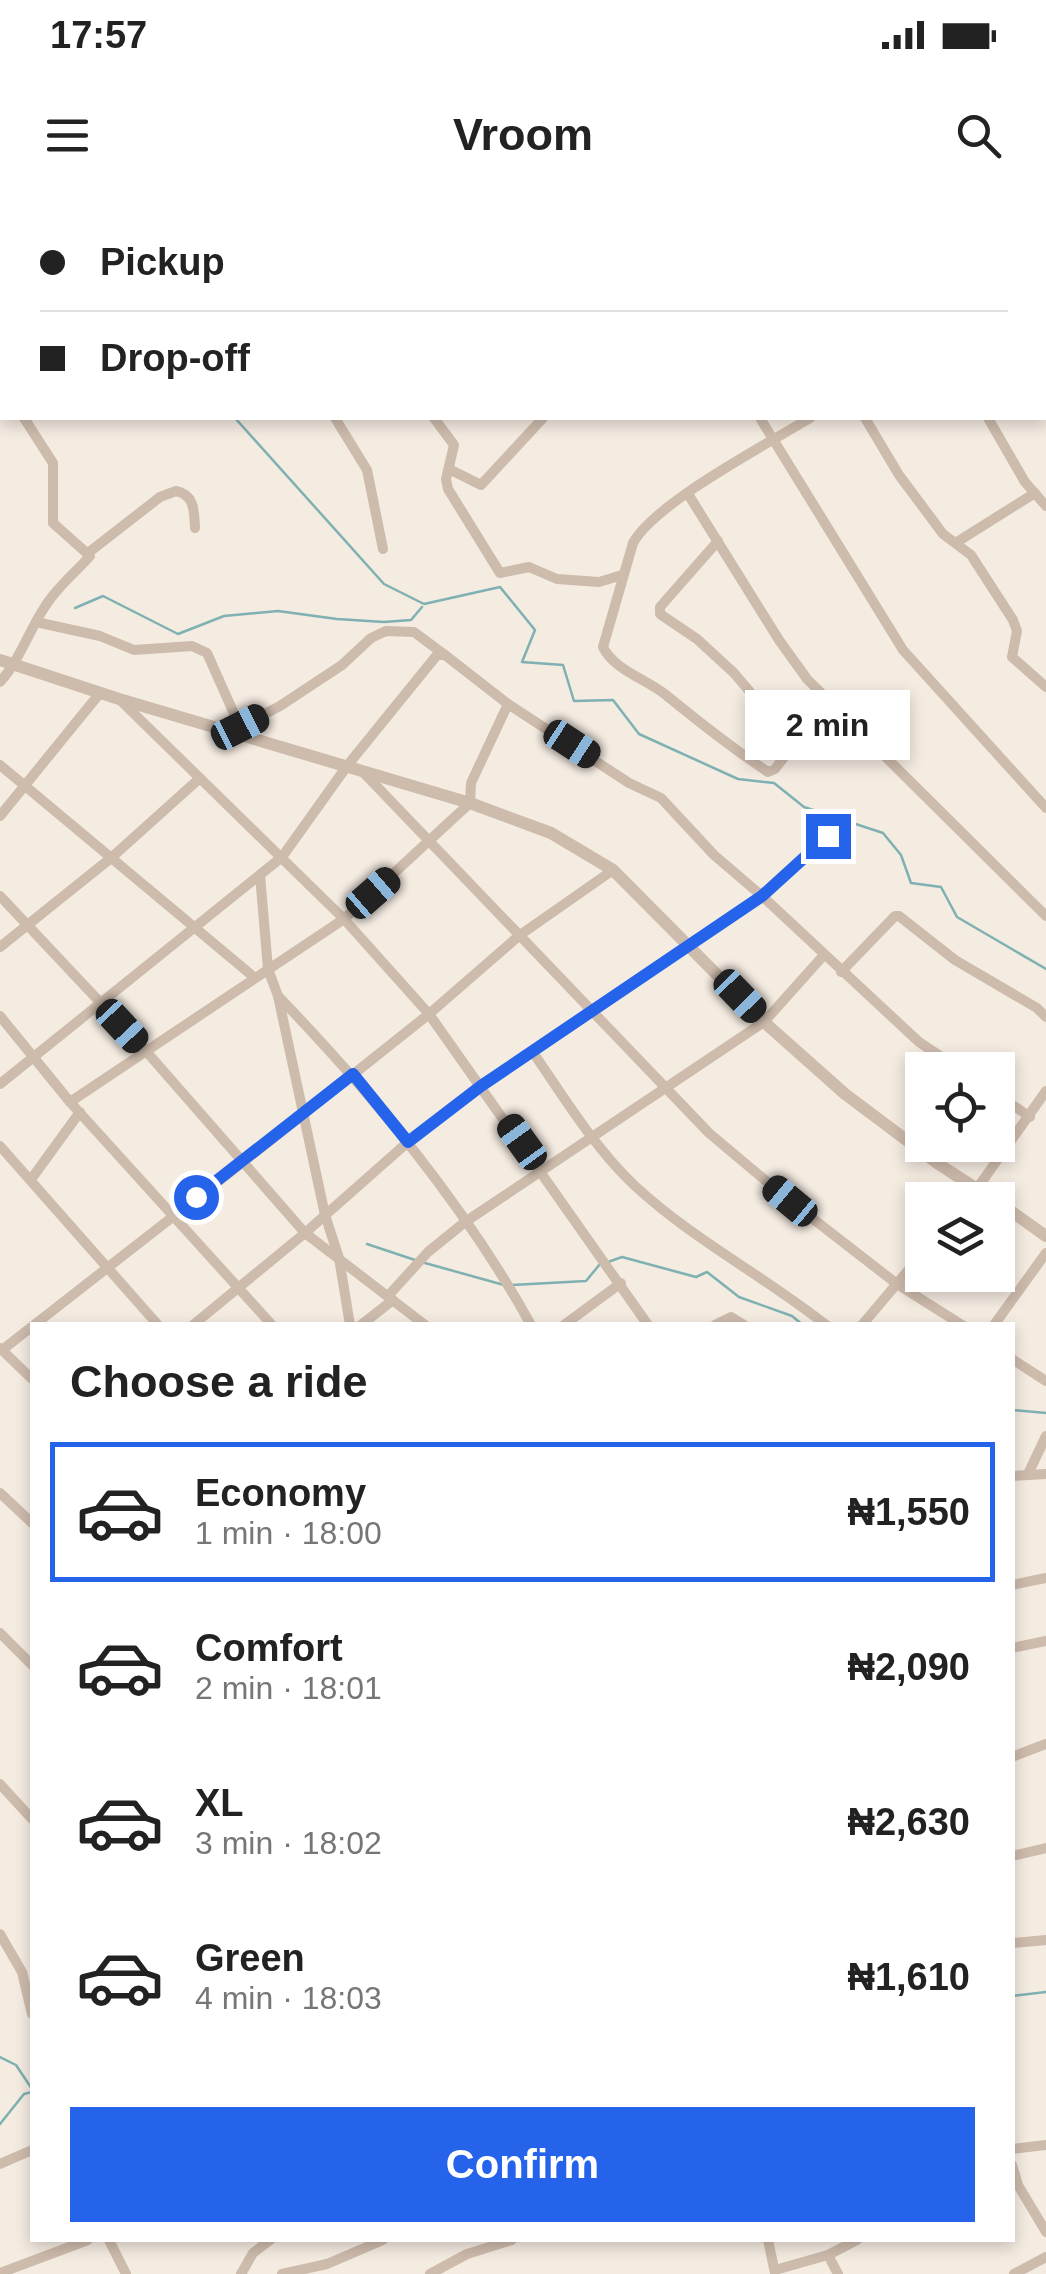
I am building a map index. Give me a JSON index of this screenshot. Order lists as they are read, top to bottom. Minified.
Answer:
{"page":{"status":"17:57","header":"Vroom","banner":["Pickup","Drop-off"],"bubble":"2 min","heading":"Choose a ride","list":[{"name":"Economy","note":"1 min · 18:00","value":"₦1,550"},{"name":"Comfort","note":"2 min · 18:01","value":"₦2,090"},{"name":"XL","note":"3 min · 18:02","value":"₦2,630"},{"name":"Green","note":"4 min · 18:03","value":"₦1,610"}],"buttons":"Confirm"}}
